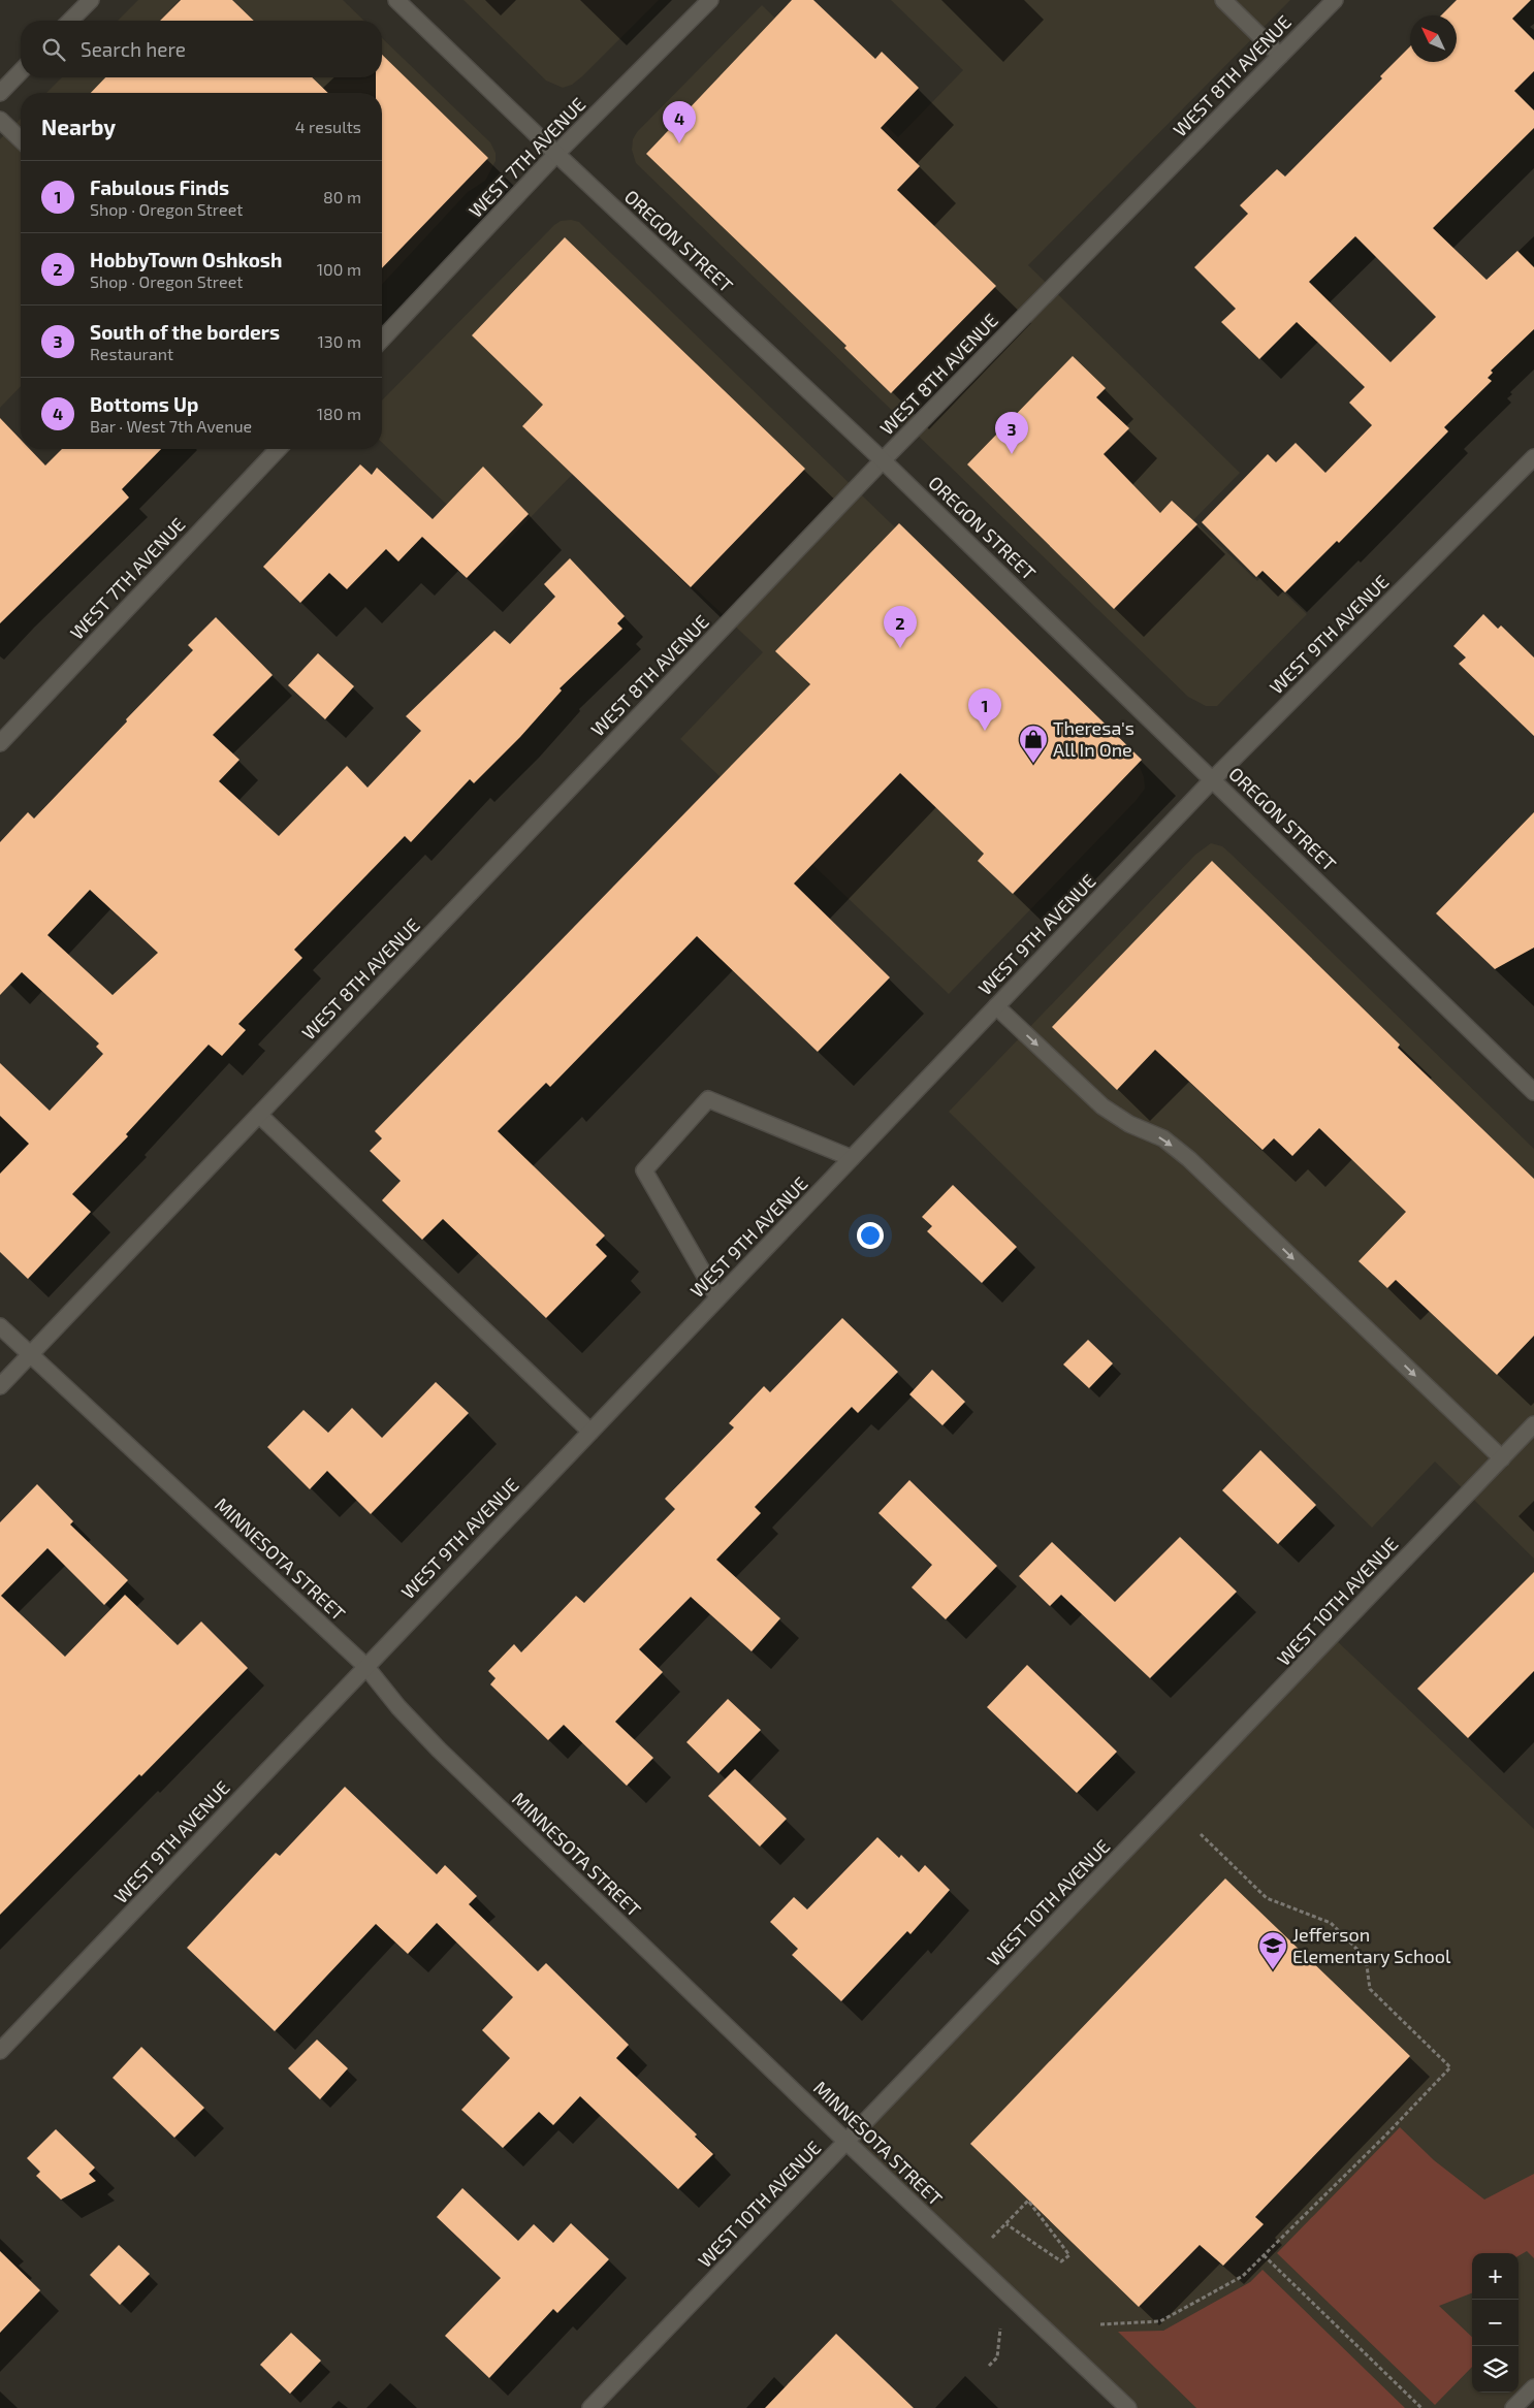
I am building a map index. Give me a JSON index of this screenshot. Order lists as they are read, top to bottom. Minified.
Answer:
{"streets":{"street":["WEST 8TH AVENUE","WEST 7TH AVENUE","OREGON STREET","WEST 9TH AVENUE","MINNESOTA STREET","WEST 10TH AVENUE"]},"crossings":[["WEST 8TH AVENUE","OREGON STREET"],["WEST 8TH AVENUE","MINNESOTA STREET"],["WEST 7TH AVENUE","OREGON STREET"],["OREGON STREET","WEST 9TH AVENUE"],["WEST 9TH AVENUE","MINNESOTA STREET"],["MINNESOTA STREET","WEST 10TH AVENUE"]],"places":{"shop":["Theresa's All In One"],"school or university":["Jefferson Elementary School"]},"north":"top left","page":{"search":"Search here","heading":["Nearby","4 results"],"pins":["4","3","2","1"],"list":[{"mark":"1","name":"Fabulous Finds","note":"Shop · Oregon Street","value":"80 m"},{"mark":"2","name":"HobbyTown Oshkosh","note":"Shop · Oregon Street","value":"100 m"},{"mark":"3","name":"South of the borders","note":"Restaurant","value":"130 m"},{"mark":"4","name":"Bottoms Up","note":"Bar · West 7th Avenue","value":"180 m"}],"map_buttons":["+","−"]}}
